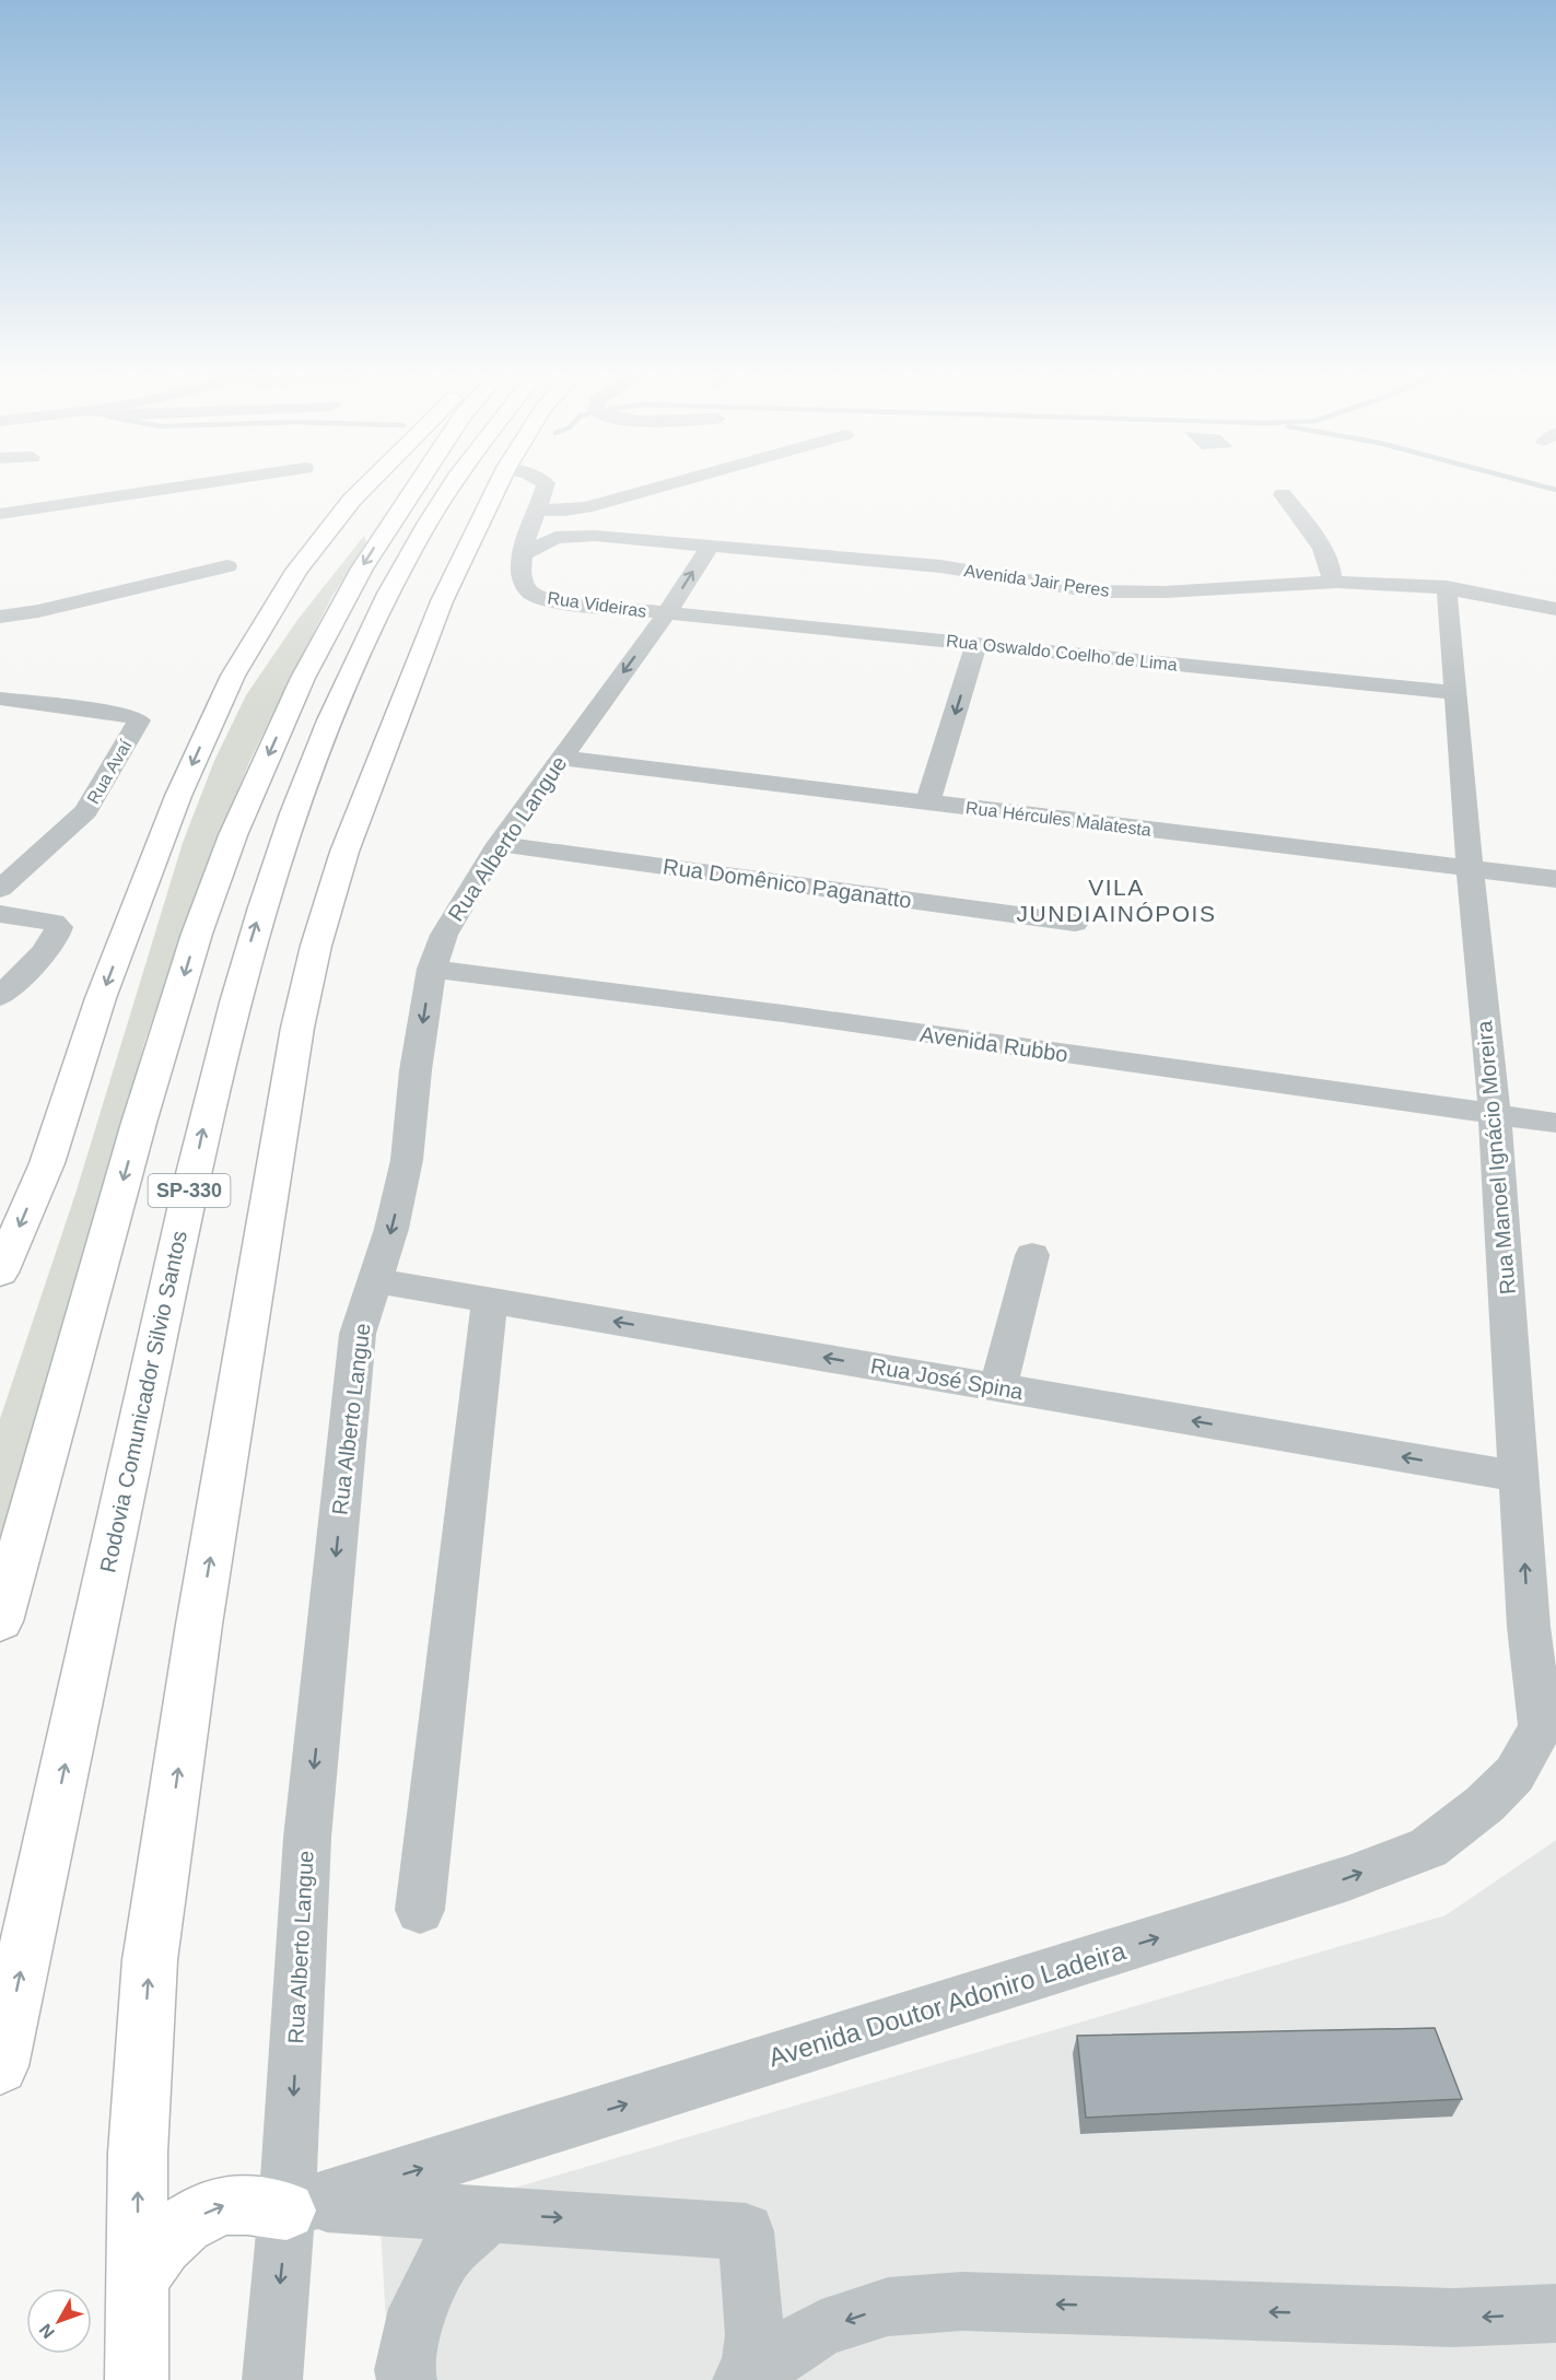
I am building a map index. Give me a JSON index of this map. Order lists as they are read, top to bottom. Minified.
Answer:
{"streets":{"highway":["SP-330","Rodovia Comunicador Silvio Santos"],"street":["Avenida Jair Peres","Rua Videiras","Rua Oswaldo Coelho de Lima","Rua Avaí","Rua Hércules Malatesta","Rua Alberto Langue","Rua Domênico Paganatto","Avenida Rubbo","Rua Manoel Ignácio Moreira","Rua José Spina","Avenida Doutor Adoniro Ladeira"]},"crossings":[["Avenida Jair Peres","Rua Videiras"],["Avenida Jair Peres","Rua Alberto Langue"],["Avenida Jair Peres","Rua Manoel Ignácio Moreira"],["Rua Videiras","Rua Oswaldo Coelho de Lima"],["Rua Videiras","Rua Alberto Langue"],["Rua Oswaldo Coelho de Lima","Rua Alberto Langue"],["Rua Oswaldo Coelho de Lima","Rua Manoel Ignácio Moreira"],["Rua Hércules Malatesta","Rua Alberto Langue"],["Rua Hércules Malatesta","Rua Manoel Ignácio Moreira"],["Rua Alberto Langue","Rua Domênico Paganatto"],["Rua Alberto Langue","Avenida Rubbo"],["Rua Alberto Langue","Rua José Spina"],["Rua Alberto Langue","Avenida Doutor Adoniro Ladeira"],["Avenida Rubbo","Rua Manoel Ignácio Moreira"],["Rua Manoel Ignácio Moreira","Rua José Spina"],["Rua Manoel Ignácio Moreira","Avenida Doutor Adoniro Ladeira"]],"one_way":["Rua José Spina"],"districts":["VILA JUNDIAINÓPOIS"],"north":"bottom left"}
